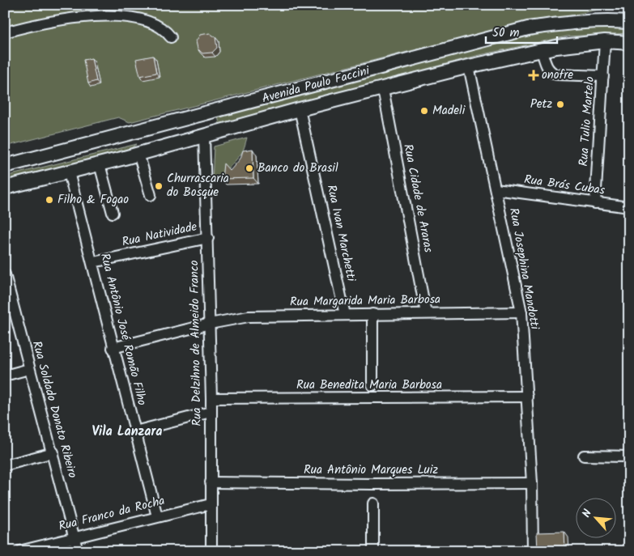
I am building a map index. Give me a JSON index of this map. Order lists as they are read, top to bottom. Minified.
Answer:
{"streets":{"main road":["Avenida Paulo Faccini"],"street":["Rua Tulio Martelo","Rua Brás Cubas","Rua Cidade de Araras","Rua Ivan Marchetti","Rua Natividade","Rua Josephina Mandotti","Rua Margarida Maria Barbosa","Rua Antônio José Romão Filho","Rua Delzihno de Almeido Franco","Rua Benedita Maria Barbosa","Rua Soldado Donato Ribeiro","Rua Antônio Marques Luiz","Rua Franco da Rocha"]},"crossings":[["Avenida Paulo Faccini","Rua Tulio Martelo"],["Avenida Paulo Faccini","Rua Cidade de Araras"],["Avenida Paulo Faccini","Rua Ivan Marchetti"],["Avenida Paulo Faccini","Rua Josephina Mandotti"],["Avenida Paulo Faccini","Rua Antônio José Romão Filho"],["Avenida Paulo Faccini","Rua Delzihno de Almeido Franco"],["Rua Tulio Martelo","Rua Brás Cubas"],["Rua Brás Cubas","Rua Josephina Mandotti"],["Rua Cidade de Araras","Rua Margarida Maria Barbosa"],["Rua Ivan Marchetti","Rua Margarida Maria Barbosa"],["Rua Natividade","Rua Antônio José Romão Filho"],["Rua Natividade","Rua Delzihno de Almeido Franco"],["Rua Josephina Mandotti","Rua Margarida Maria Barbosa"],["Rua Josephina Mandotti","Rua Benedita Maria Barbosa"],["Rua Josephina Mandotti","Rua Antônio Marques Luiz"],["Rua Margarida Maria Barbosa","Rua Antônio José Romão Filho"],["Rua Margarida Maria Barbosa","Rua Delzihno de Almeido Franco"],["Rua Antônio José Romão Filho","Rua Franco da Rocha"],["Rua Delzihno de Almeido Franco","Rua Benedita Maria Barbosa"],["Rua Delzihno de Almeido Franco","Rua Antônio Marques Luiz"],["Rua Delzihno de Almeido Franco","Rua Franco da Rocha"],["Rua Soldado Donato Ribeiro","Rua Franco da Rocha"]],"districts":["Vila Lanzara"],"places":{"health":["onofre"],"other":["Petz","Madeli","Banco do Brasil","Churrascaria do Bosque","Filho & Fogao"]},"scale_bar":"50 m","north":"top left"}
